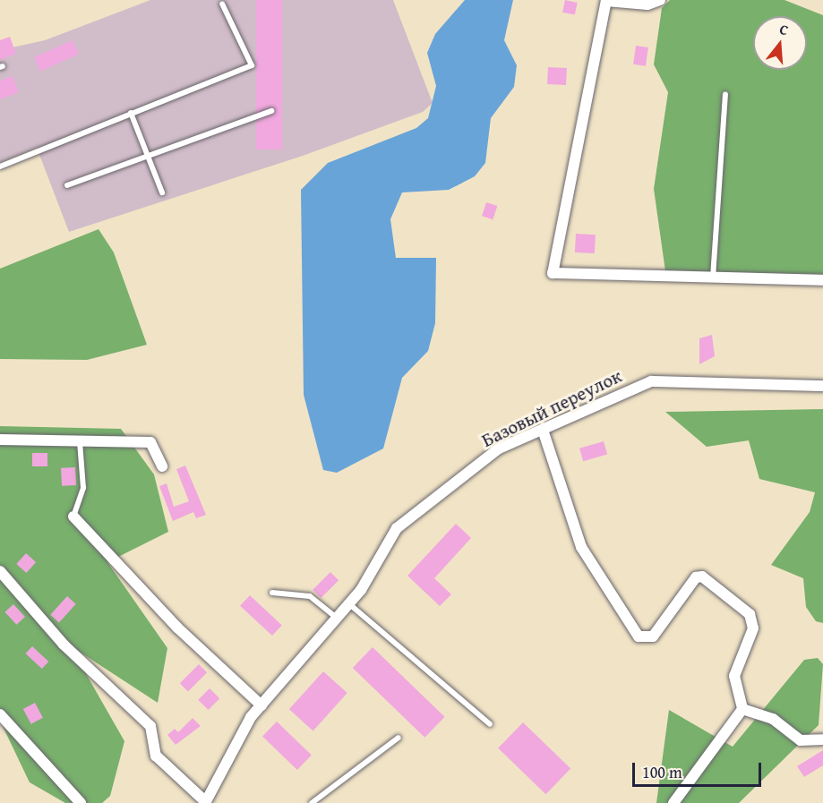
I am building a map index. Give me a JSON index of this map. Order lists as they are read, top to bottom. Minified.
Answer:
{"streets":{"street":["Базовый переулок"]},"scale_bar":"100 m","north":"top"}
